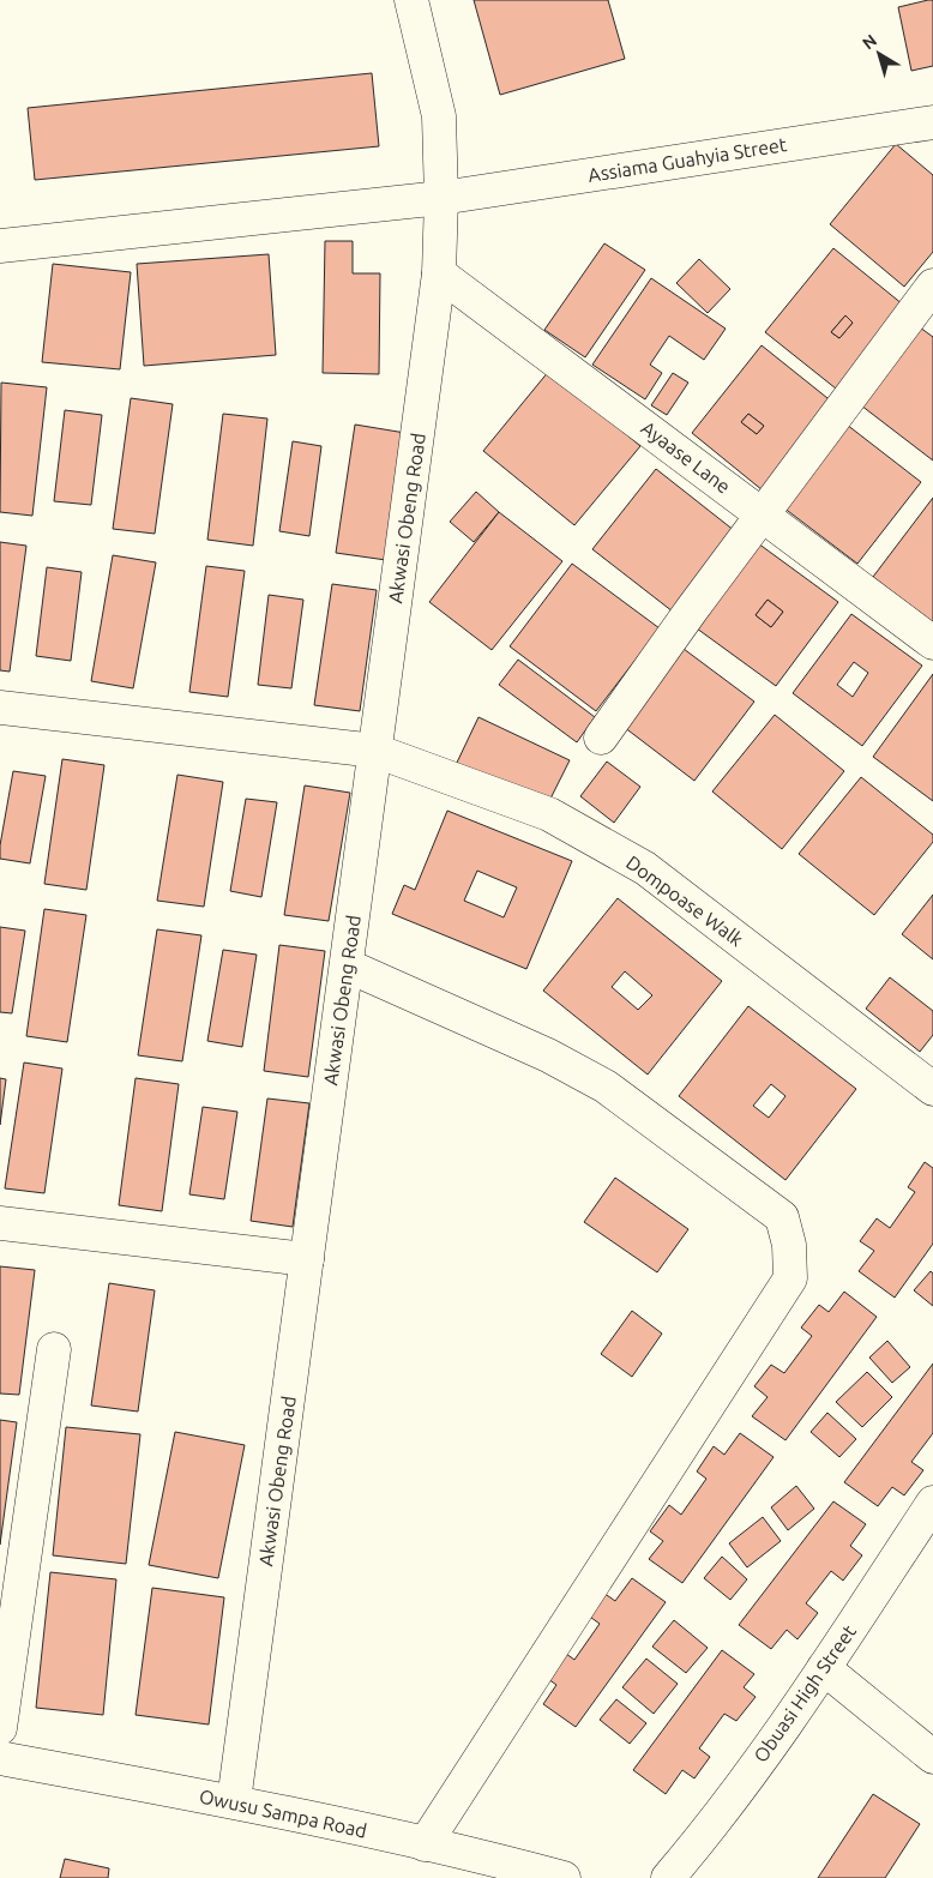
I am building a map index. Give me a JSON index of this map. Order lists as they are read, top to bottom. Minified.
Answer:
{"streets":{"street":["Assiama Guahyia Street","Ayaase Lane","Akwasi Obeng Road","Dompoase Walk","Obuasi High Street","Owusu Sampa Road"]},"crossings":[["Assiama Guahyia Street","Akwasi Obeng Road"],["Ayaase Lane","Akwasi Obeng Road"],["Akwasi Obeng Road","Dompoase Walk"],["Akwasi Obeng Road","Owusu Sampa Road"]],"north":"top left"}
